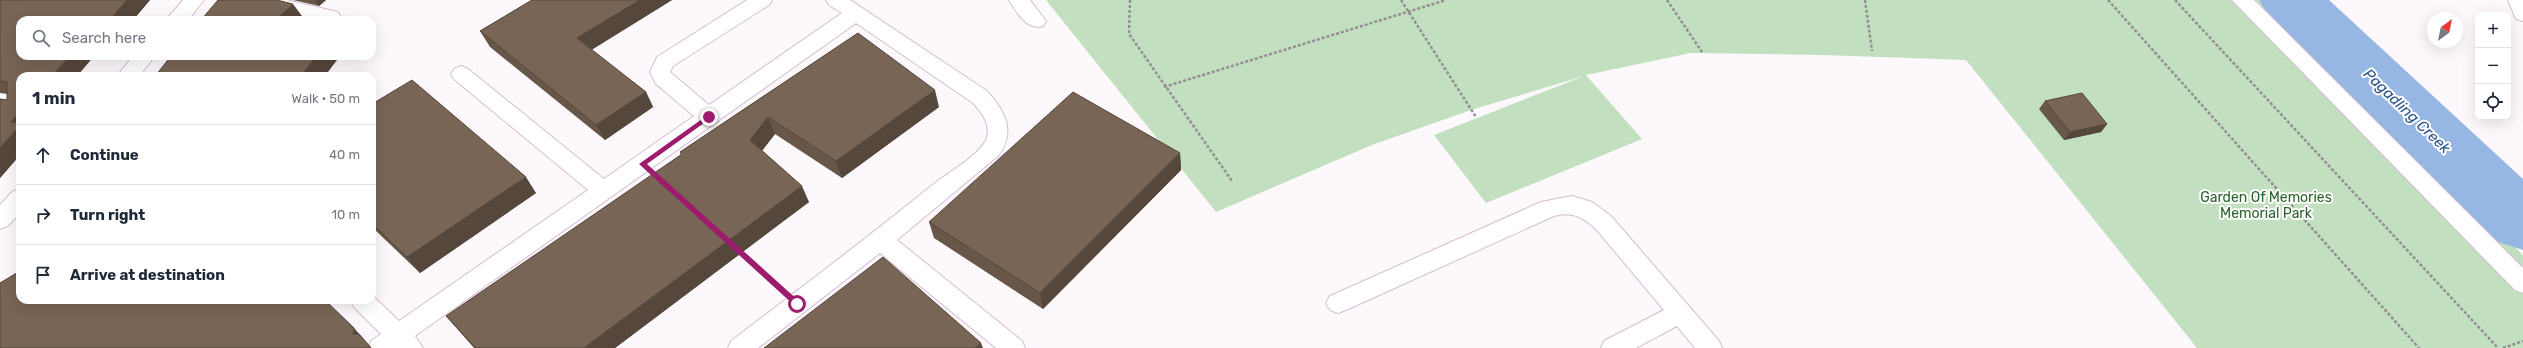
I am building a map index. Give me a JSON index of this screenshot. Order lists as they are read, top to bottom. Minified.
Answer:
{"water":["Pagadling Creek"],"parks":["Garden Of Memories Memorial Park"],"north":"top right","page":{"map_buttons":["+","−"],"search":"Search here","heading":["1 min","Walk · 50 m"],"list":[["Continue","40 m"],["Turn right","10 m"],"Arrive at destination"]}}
